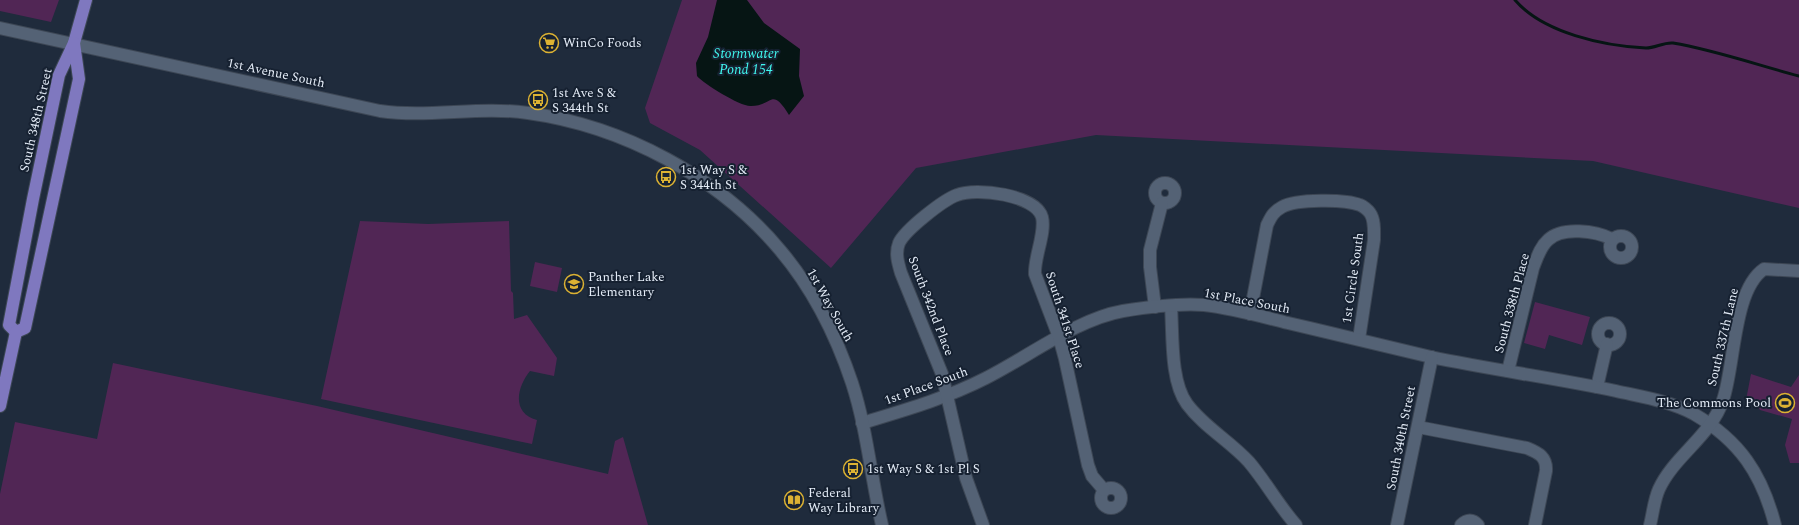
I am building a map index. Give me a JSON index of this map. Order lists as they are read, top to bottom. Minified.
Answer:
{"streets":{"main road":["South 348th Street"],"street":["1st Avenue South","1st Circle South","1st Place South","South 338th Place","1st Way South","South 342nd Place","South 341st Place","South 337th Lane","South 340th Street"]},"crossings":[["1st Avenue South","South 348th Street"],["1st Avenue South","1st Way South"],["1st Circle South","1st Place South"],["1st Place South","South 338th Place"],["1st Place South","1st Way South"],["1st Place South","South 342nd Place"],["1st Place South","South 341st Place"],["1st Place South","South 337th Lane"],["1st Place South","South 340th Street"],["South 342nd Place","South 341st Place"]],"water":["Stormwater Pond 154"],"places":{"supermarket":["WinCo Foods"],"bus stop":["1st Ave S & S 344th St","1st Way S & S 344th St","1st Way S & 1st Pl S"],"school or university":["Panther Lake Elementary"],"sports":["The Commons Pool"],"library":["Federal Way Library"]}}
